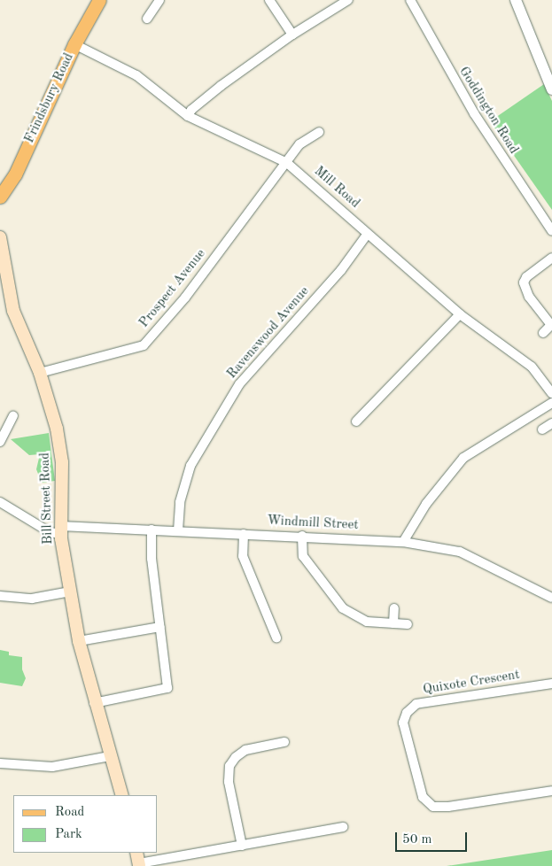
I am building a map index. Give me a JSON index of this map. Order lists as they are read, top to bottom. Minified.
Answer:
{"streets":{"main road":["Frindsbury Road","Bill Street Road"],"street":["Goddington Road","Mill Road","Prospect Avenue","Ravenswood Avenue","Windmill Street","Quixote Crescent"]},"crossings":[["Frindsbury Road","Mill Road"],["Mill Road","Prospect Avenue"],["Mill Road","Ravenswood Avenue"],["Prospect Avenue","Bill Street Road"],["Ravenswood Avenue","Windmill Street"],["Bill Street Road","Windmill Street"]],"legend":["Road","Park"],"scale_bar":"50 m"}
